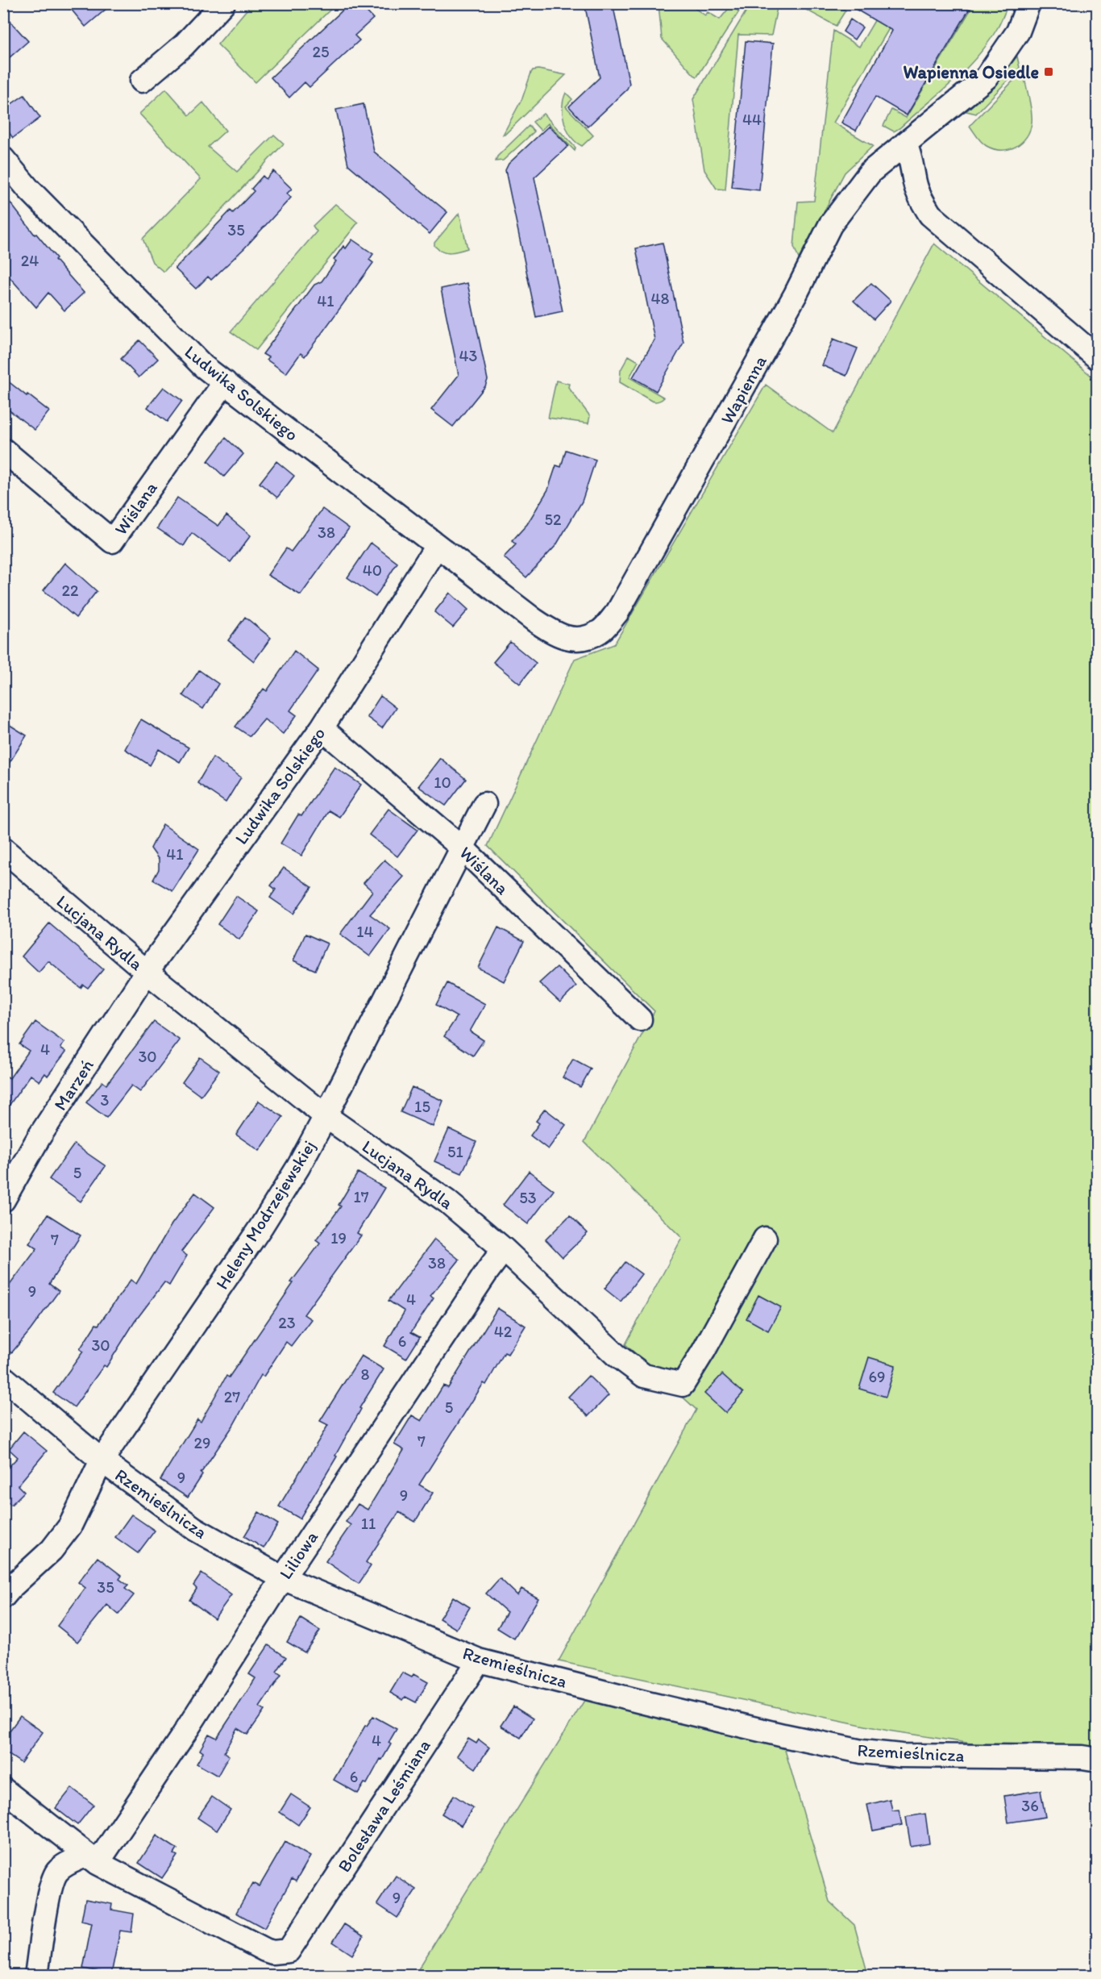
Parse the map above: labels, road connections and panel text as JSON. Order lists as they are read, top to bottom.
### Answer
{
  "streets": {
    "street": [
      "Wapienna",
      "Ludwika Solskiego",
      "Wiślana",
      "Lucjana Rydla",
      "Marzeń",
      "Heleny Modrzejewskiej",
      "Rzemieślnicza",
      "Liliowa",
      "Bolesława Leśmiana"
    ]
  },
  "crossings": [
    ["Wapienna", "Ludwika Solskiego"],
    ["Ludwika Solskiego", "Wiślana"],
    ["Ludwika Solskiego", "Lucjana Rydla"],
    ["Ludwika Solskiego", "Marzeń"],
    ["Wiślana", "Heleny Modrzejewskiej"],
    ["Lucjana Rydla", "Marzeń"],
    ["Lucjana Rydla", "Heleny Modrzejewskiej"],
    ["Lucjana Rydla", "Liliowa"],
    ["Heleny Modrzejewskiej", "Rzemieślnicza"],
    ["Rzemieślnicza", "Liliowa"],
    ["Rzemieślnicza", "Bolesława Leśmiana"],
    ["Liliowa", "Bolesława Leśmiana"]
  ],
  "places": {
    "transit": ["Wapienna Osiedle"]
  },
  "house_numbers": [
    "25",
    "44",
    "35",
    "24",
    "48",
    "41",
    "43",
    "52",
    "38",
    "40",
    "22",
    "10",
    "41",
    "14",
    "4",
    "30",
    "3",
    "15",
    "51",
    "5",
    "17",
    "53",
    "19",
    "7",
    "38",
    "9",
    "4",
    "23",
    "42",
    "6",
    "30",
    "8",
    "69",
    "27",
    "5",
    "7",
    "29",
    "9",
    "9",
    "11",
    "35",
    "4",
    "6",
    "36",
    "9"
  ]
}
